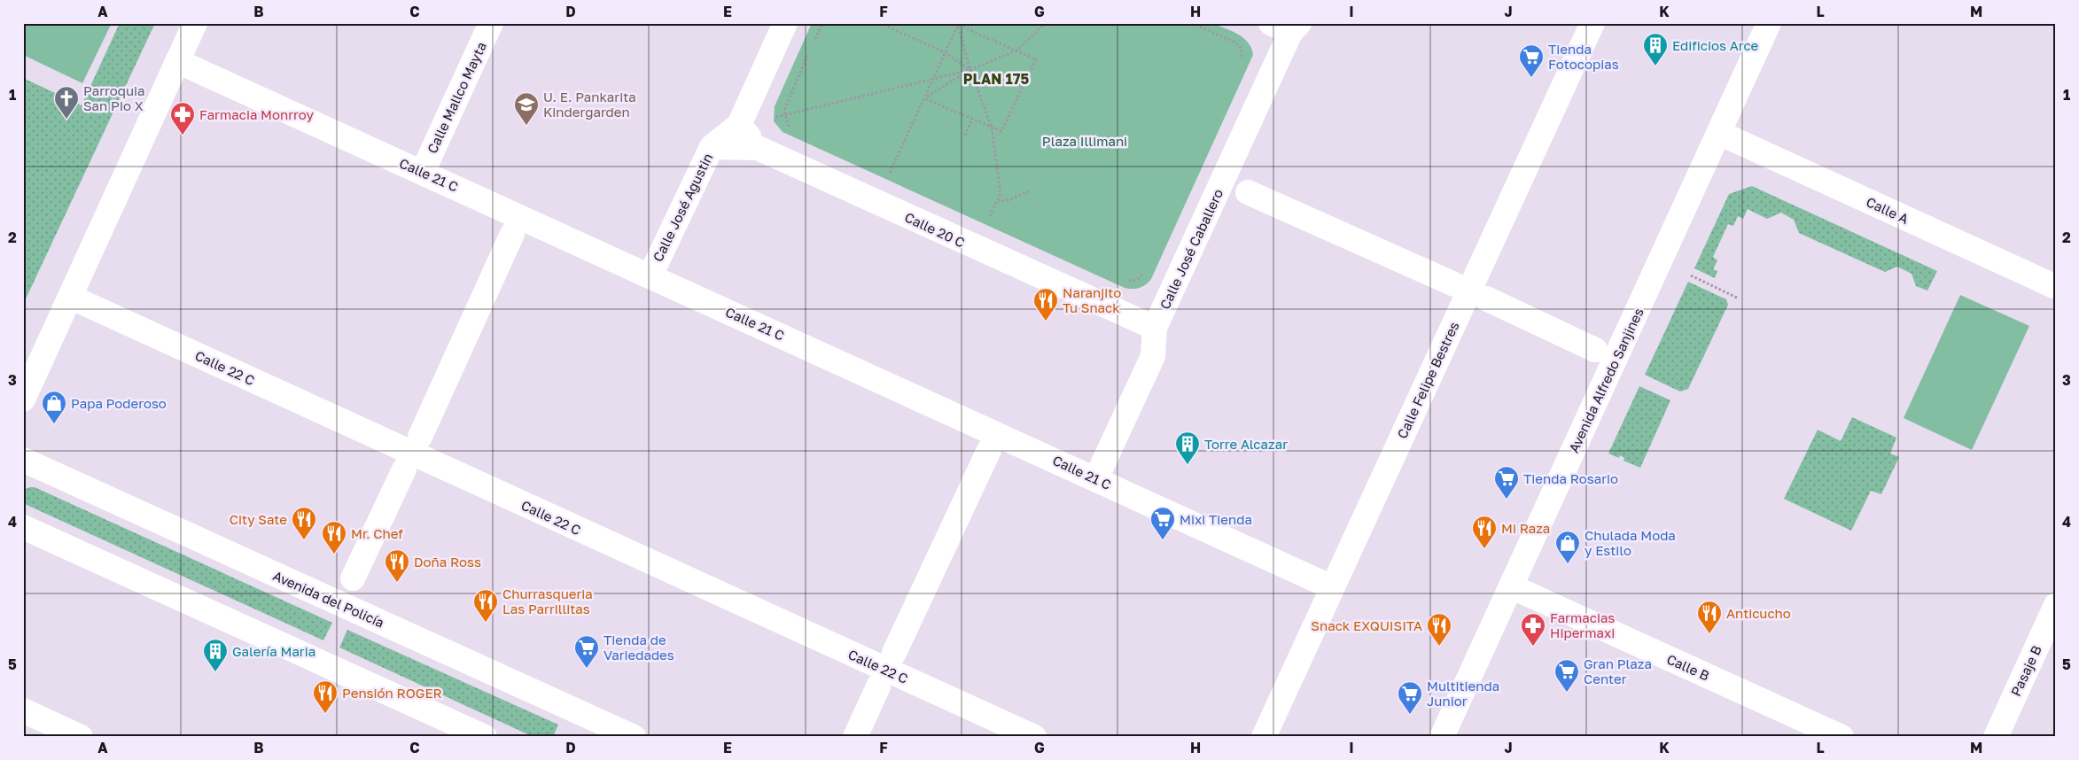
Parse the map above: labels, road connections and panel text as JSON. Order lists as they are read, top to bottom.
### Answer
{
  "streets": {
    "street": [
      "Calle Mallco Mayta",
      "Calle 21 C",
      "Calle José Agustin",
      "Calle A",
      "Calle 20 C",
      "Calle José Caballero",
      "Calle 22 C",
      "Calle Felipe Bestres",
      "Avenida Alfredo Sanjines",
      "Avenida del Policía",
      "Calle B",
      "Pasaje B"
    ]
  },
  "crossings": [
    ["Calle Mallco Mayta", "Calle 21 C"],
    ["Calle 21 C", "Calle José Agustin"],
    ["Calle 21 C", "Calle José Caballero"],
    ["Calle 21 C", "Calle Felipe Bestres"],
    ["Calle José Agustin", "Calle 20 C"],
    ["Calle A", "Avenida Alfredo Sanjines"],
    ["Calle 20 C", "Calle José Caballero"],
    ["Avenida Alfredo Sanjines", "Calle B"]
  ],
  "districts": ["PLAN 175"],
  "parks": ["Plaza Illimani"],
  "places": {
    "building": ["Edificios Arce", "Torre Alcazar", "Galería Maria"],
    "supermarket": [
      "Tienda Fotocopias",
      "Tienda Rosario",
      "Mixi Tienda",
      "Tienda de Variedades",
      "Gran Plaza Center",
      "Multitienda Junior"
    ],
    "church": ["Parroquia San Pio X"],
    "school or university": ["U. E. Pankarita Kindergarden"],
    "pharmacy": ["Farmacia Monrroy", "Farmacias Hipermaxi"],
    "restaurant": [
      "Naranjito Tu Snack",
      "City Sate",
      "Mi Raza",
      "Mr. Chef",
      "Doña Ross",
      "Churrasqueria Las Parrillitas",
      "Anticucho",
      "Snack EXQUISITA",
      "Pensión ROGER"
    ],
    "shop": ["Papa Poderoso", "Chulada Moda y Estilo"]
  },
  "grid": {
    "columns": [
      "A",
      "B",
      "C",
      "D",
      "E",
      "F",
      "G",
      "H",
      "I",
      "J",
      "K",
      "L",
      "M"
    ],
    "rows": [
      "1",
      "2",
      "3",
      "4",
      "5"
    ]
  }
}
